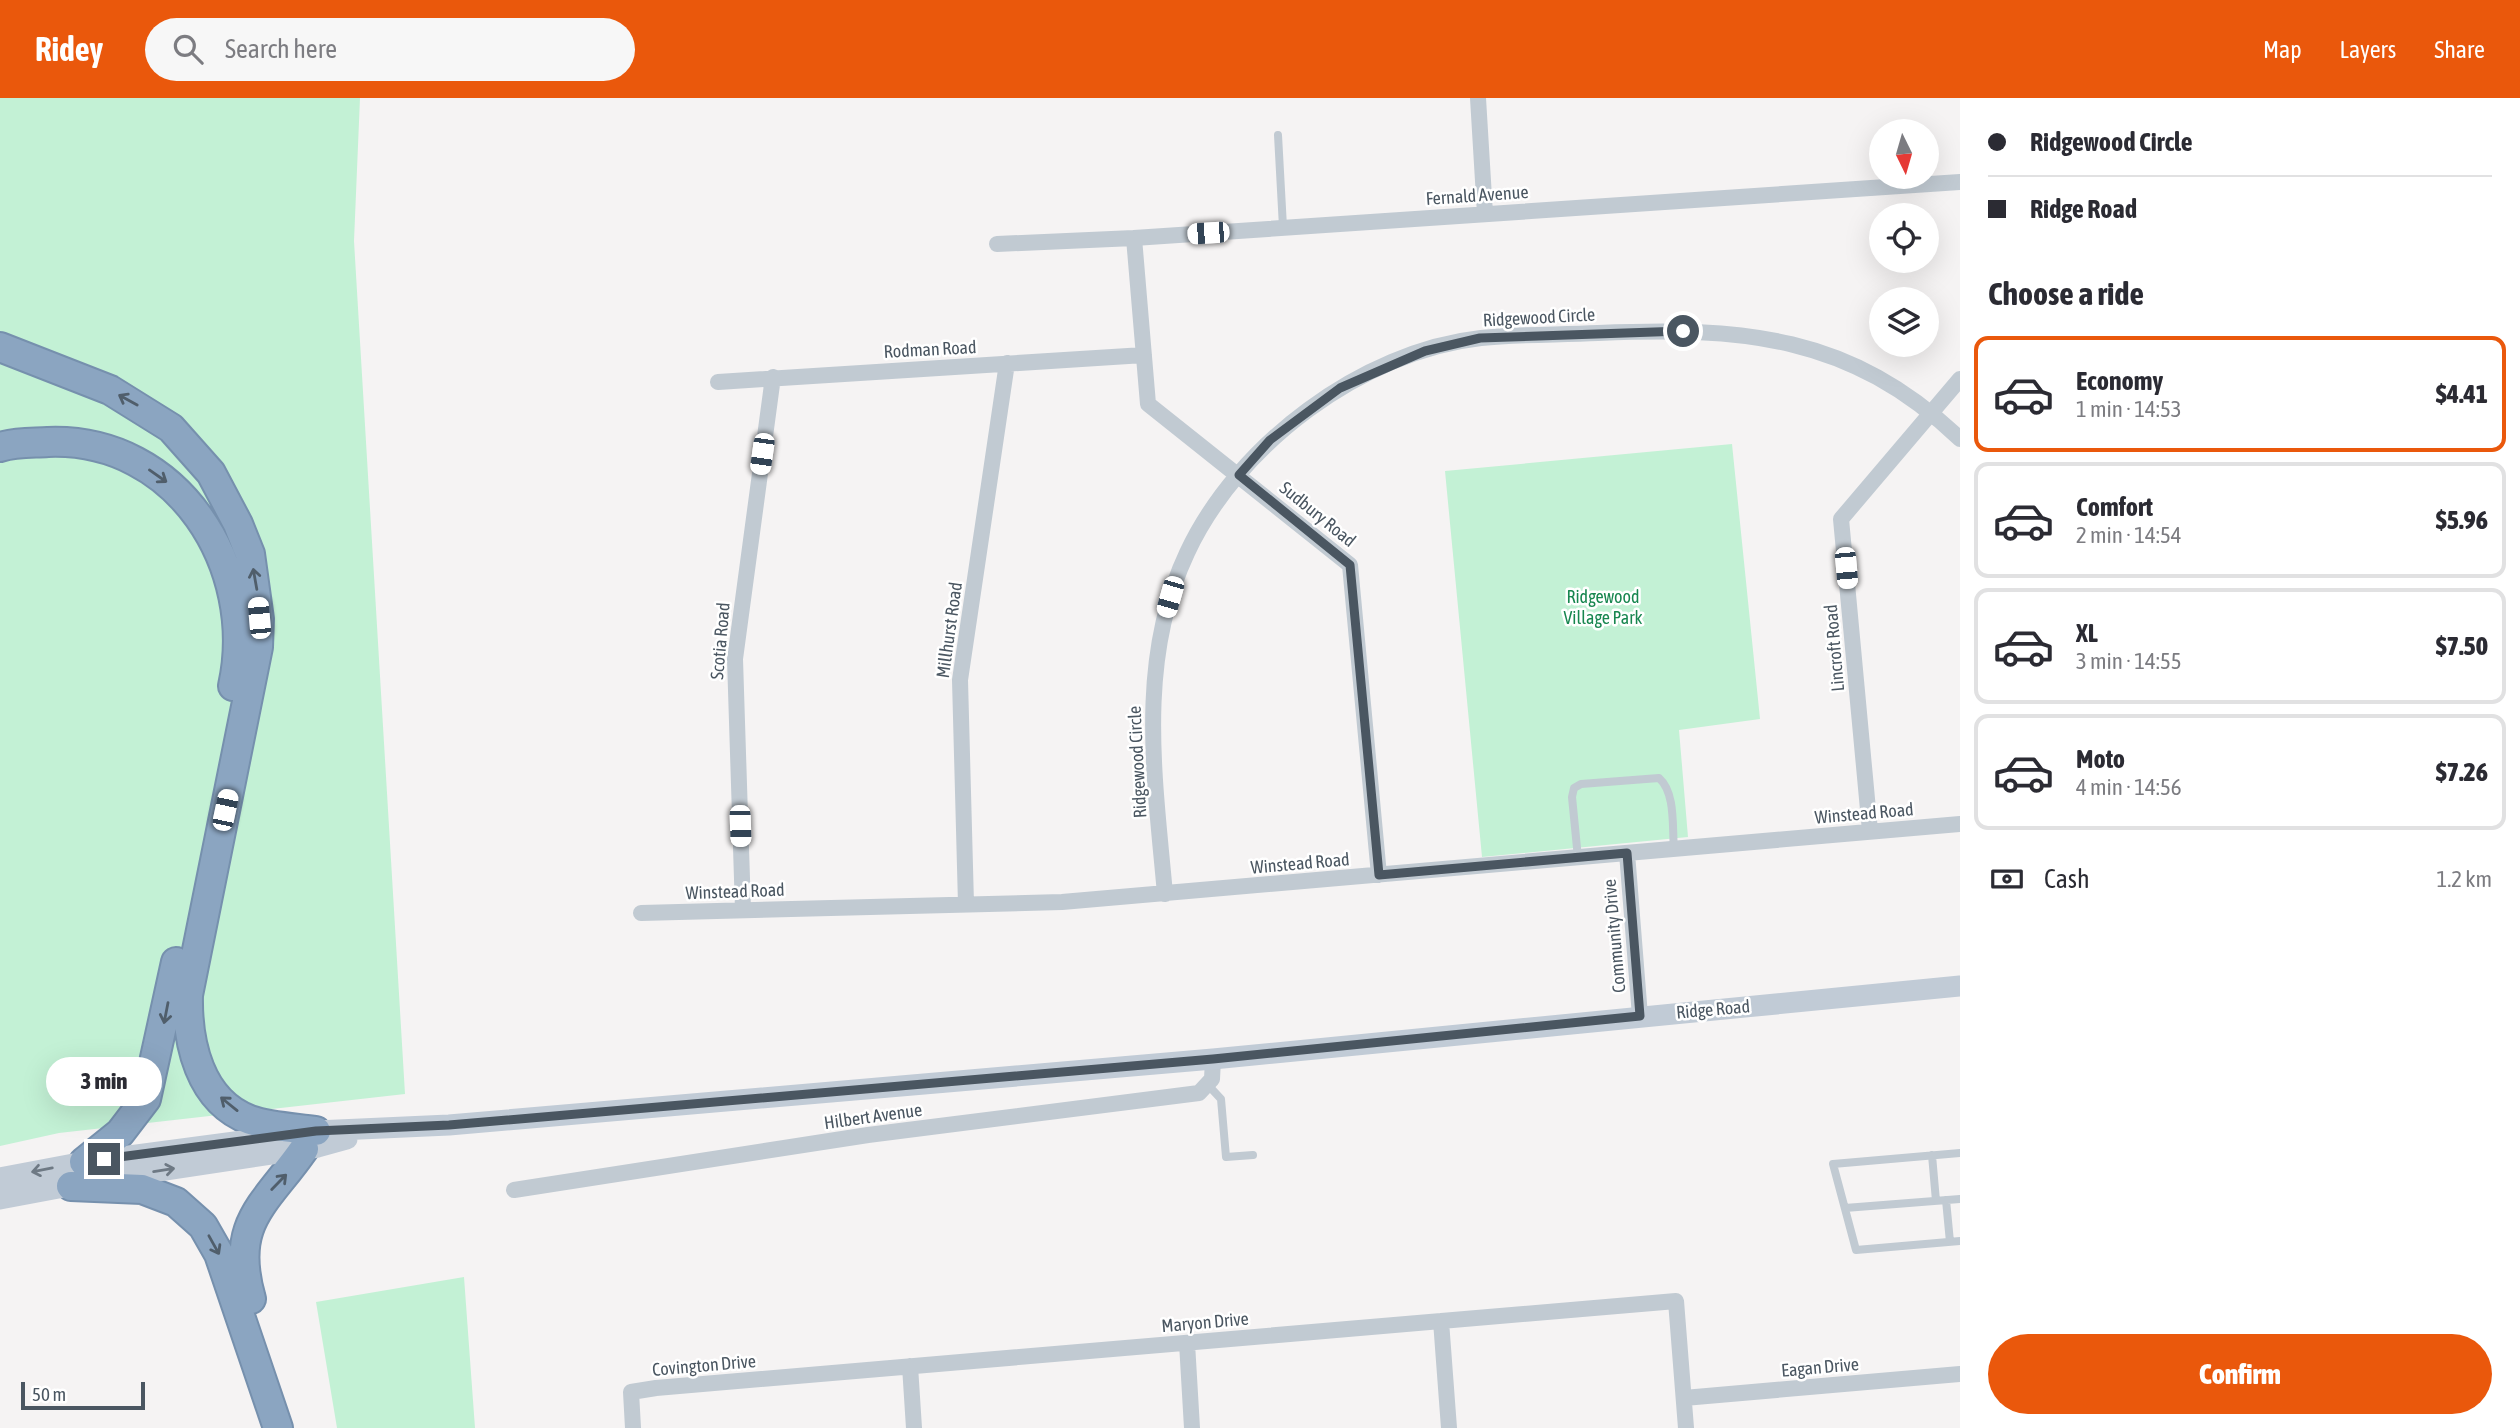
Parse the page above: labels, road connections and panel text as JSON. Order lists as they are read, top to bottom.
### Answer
{
  "streets": {
    "street": [
      "Fernald Avenue",
      "Ridgewood Circle",
      "Rodman Road",
      "Sudbury Road",
      "Millhurst Road",
      "Scotia Road",
      "Lincroft Road",
      "Winstead Road",
      "Community Drive",
      "Ridge Road",
      "Hilbert Avenue",
      "Maryon Drive",
      "Covington Drive",
      "Eagan Drive"
    ]
  },
  "crossings": [
    ["Fernald Avenue", "Sudbury Road"],
    ["Ridgewood Circle", "Sudbury Road"],
    ["Ridgewood Circle", "Lincroft Road"],
    ["Ridgewood Circle", "Winstead Road"],
    ["Rodman Road", "Sudbury Road"],
    ["Rodman Road", "Millhurst Road"],
    ["Rodman Road", "Scotia Road"],
    ["Sudbury Road", "Winstead Road"],
    ["Millhurst Road", "Winstead Road"],
    ["Scotia Road", "Winstead Road"],
    ["Lincroft Road", "Winstead Road"],
    ["Winstead Road", "Community Drive"],
    ["Community Drive", "Ridge Road"],
    ["Maryon Drive", "Covington Drive"],
    ["Maryon Drive", "Eagan Drive"]
  ],
  "parks": ["Ridgewood Village Park"],
  "scale_bar": "50 m",
  "north": "bottom",
  "page": {
    "header": "Ridey",
    "search": "Search here",
    "nav": ["Map", "Layers", "Share"],
    "banner": ["Ridgewood Circle", "Ridge Road"],
    "heading": "Choose a ride",
    "list": [
      {
        "name": "Economy",
        "note": "1 min · 14:53",
        "value": "$4.41"
      },
      {
        "name": "Comfort",
        "note": "2 min · 14:54",
        "value": "$5.96"
      },
      {
        "name": "XL",
        "note": "3 min · 14:55",
        "value": "$7.50"
      },
      {
        "name": "Moto",
        "note": "4 min · 14:56",
        "value": "$7.26"
      }
    ],
    "pay": ["Cash", "1.2 km"],
    "bubble": "3 min",
    "buttons": "Confirm",
    "scale": "50 m"
  }
}
